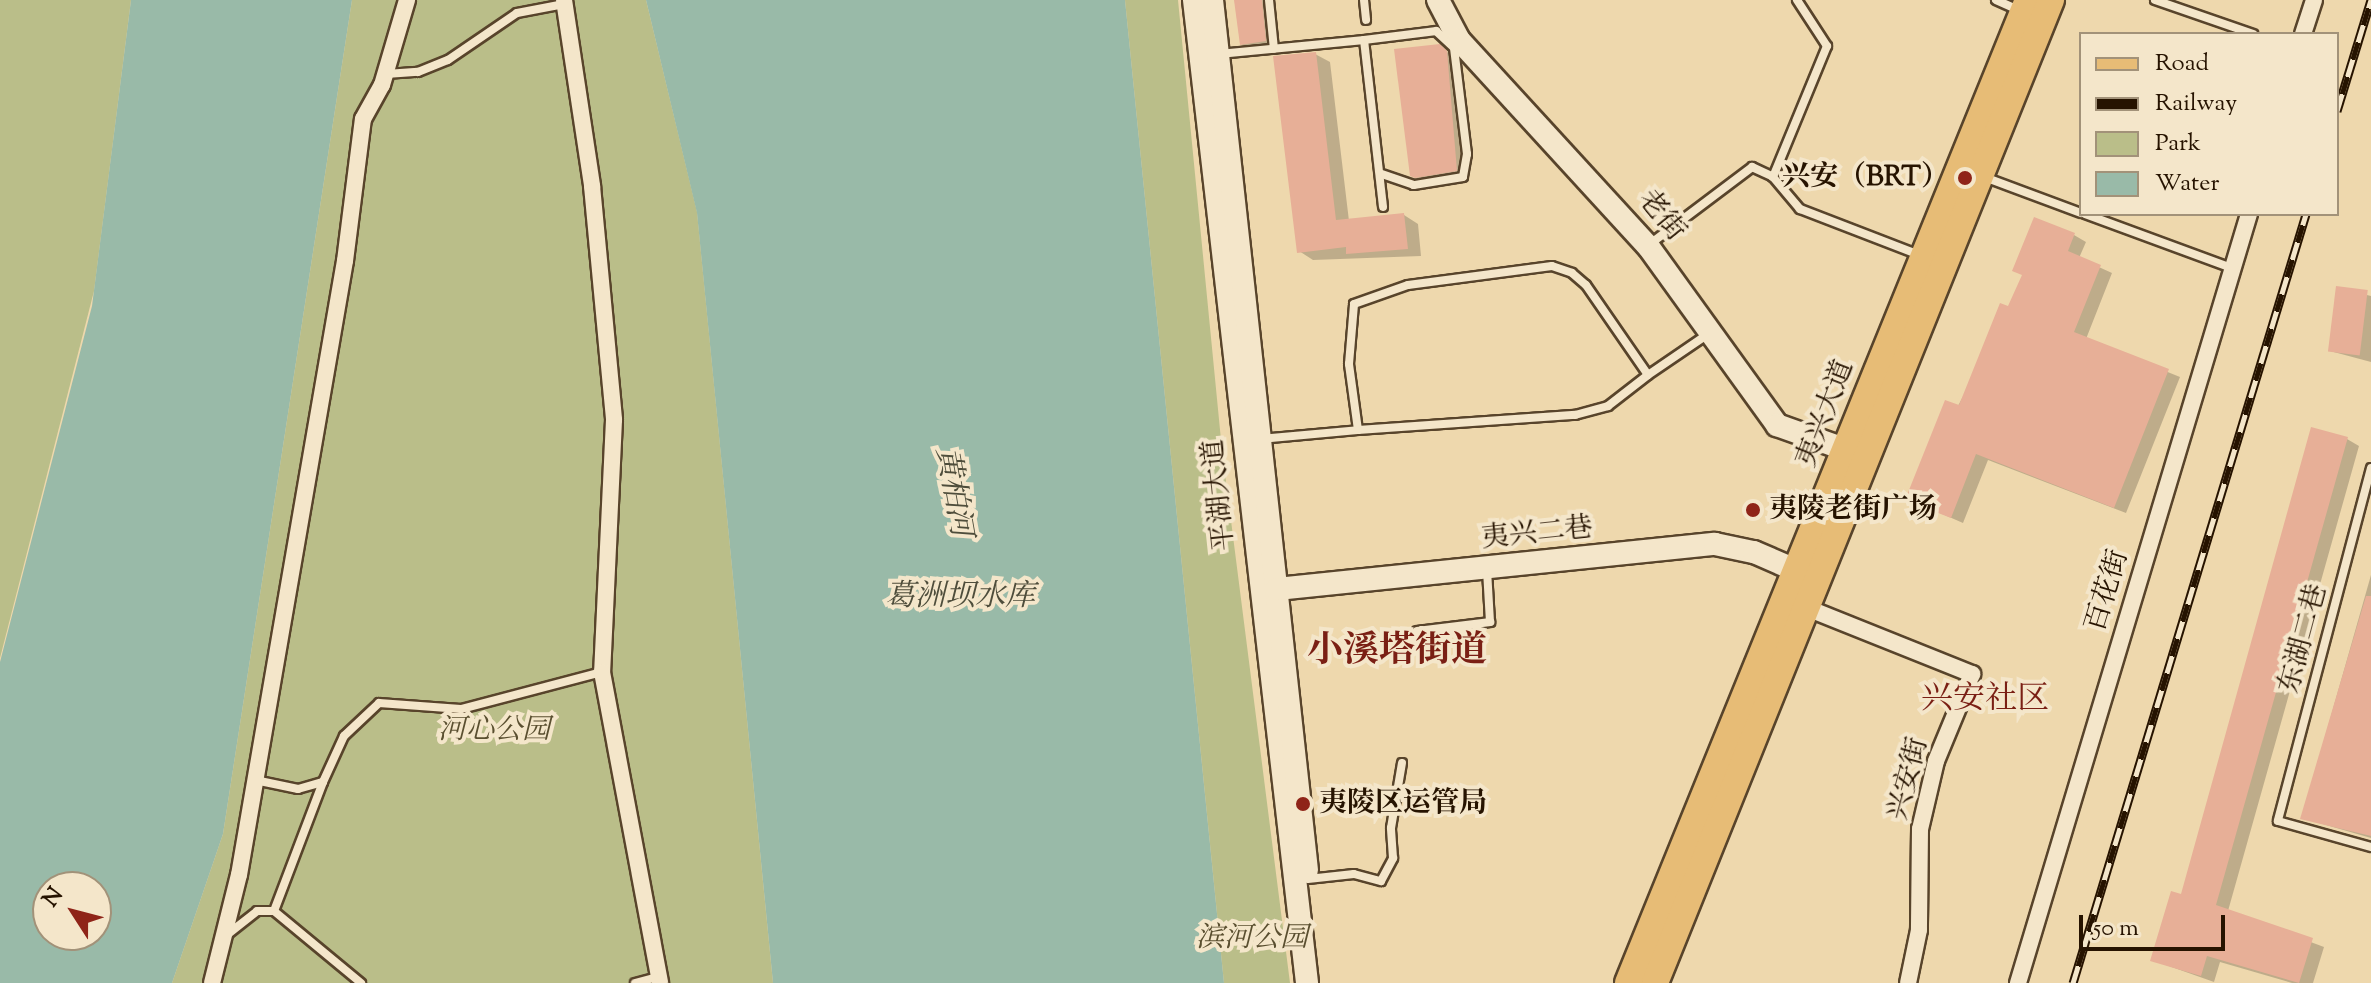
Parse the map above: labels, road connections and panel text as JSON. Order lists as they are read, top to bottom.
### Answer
{
  "streets": {
    "main road": [
      "老街",
      "夷兴大道",
      "平湖大道",
      "夷兴二巷"
    ],
    "street": ["百花街", "兴安街"],
    "lane": ["东湖二巷"]
  },
  "crossings": [
    ["老街", "夷兴大道"],
    ["夷兴大道", "夷兴二巷"],
    ["夷兴大道", "兴安街"],
    ["平湖大道", "夷兴二巷"]
  ],
  "districts": ["小溪塔街道", "兴安社区"],
  "water": ["黄柏河", "葛洲坝水库"],
  "parks": ["河心公园", "滨河公园"],
  "places": ["兴安（BRT）", "夷陵老街广场", "夷陵区运管局"],
  "legend": [
    "Road",
    "Railway",
    "Park",
    "Water"
  ],
  "scale_bar": "50 m",
  "north": "top left"
}
